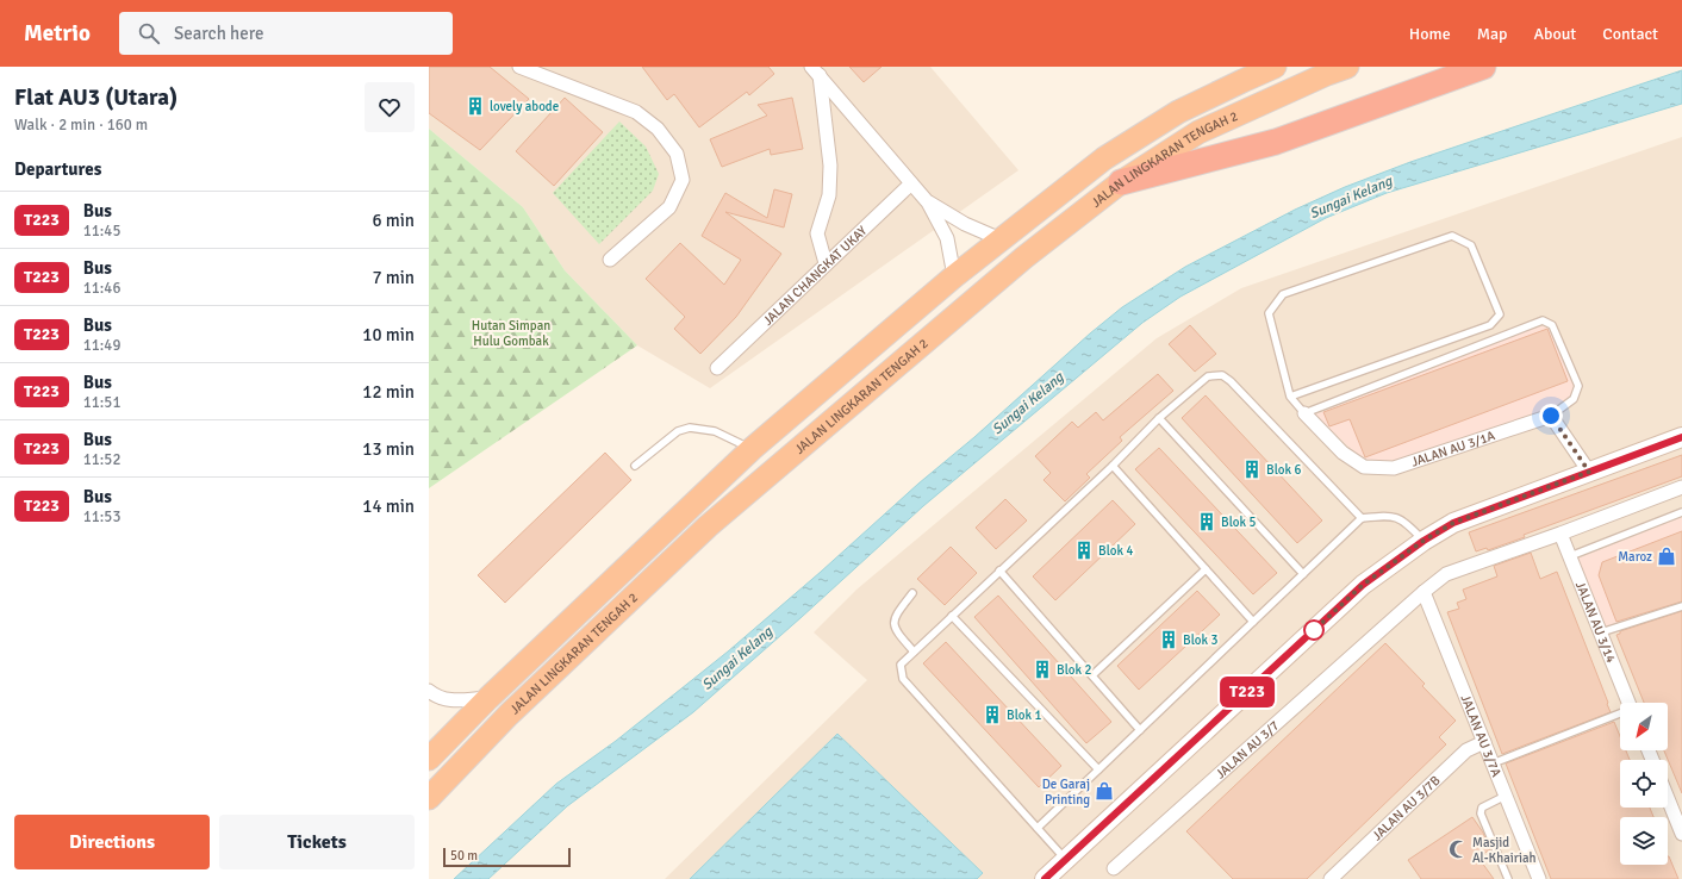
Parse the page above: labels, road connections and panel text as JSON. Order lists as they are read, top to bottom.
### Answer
{
  "streets": {
    "highway": ["JALAN LINGKARAN TENGAH 2"],
    "street": [
      "JALAN CHANGKAT UKAY",
      "JALAN AU 3/1A",
      "JALAN AU 3/14",
      "JALAN AU 3/7A",
      "JALAN AU 3/7",
      "JALAN AU 3/7B"
    ]
  },
  "crossings": [
    ["JALAN AU 3/14", "JALAN AU 3/7"],
    ["JALAN AU 3/7A", "JALAN AU 3/7"],
    ["JALAN AU 3/7A", "JALAN AU 3/7B"]
  ],
  "water": ["Sungai Kelang"],
  "parks": ["Hutan Simpan Hulu Gombak"],
  "places": {
    "building": [
      "lovely abode",
      "Blok 6",
      "Blok 5",
      "Blok 4",
      "Blok 3",
      "Blok 2",
      "Blok 1"
    ],
    "shop": ["Maroz", "De Garaj Printing"],
    "mosque": ["Masjid Al-Khairiah"]
  },
  "lines": ["bus line T223"],
  "scale_bar": "50 m",
  "north": "bottom left",
  "page": {
    "header": "Metrio",
    "search": "Search here",
    "nav": [
      "Home",
      "Map",
      "About",
      "Contact"
    ],
    "heading": [
      ["Flat AU3 (Utara)", "Walk · 2 min · 160 m"],
      "Departures"
    ],
    "on_map": "T223",
    "list": [
      {
        "mark": "T223",
        "name": "Bus",
        "note": "11:45",
        "value": "6 min"
      },
      {
        "mark": "T223",
        "name": "Bus",
        "note": "11:46",
        "value": "7 min"
      },
      {
        "mark": "T223",
        "name": "Bus",
        "note": "11:49",
        "value": "10 min"
      },
      {
        "mark": "T223",
        "name": "Bus",
        "note": "11:51",
        "value": "12 min"
      },
      {
        "mark": "T223",
        "name": "Bus",
        "note": "11:52",
        "value": "13 min"
      },
      {
        "mark": "T223",
        "name": "Bus",
        "note": "11:53",
        "value": "14 min"
      }
    ],
    "buttons": ["Directions", "Tickets"],
    "scale": "50 m"
  }
}
